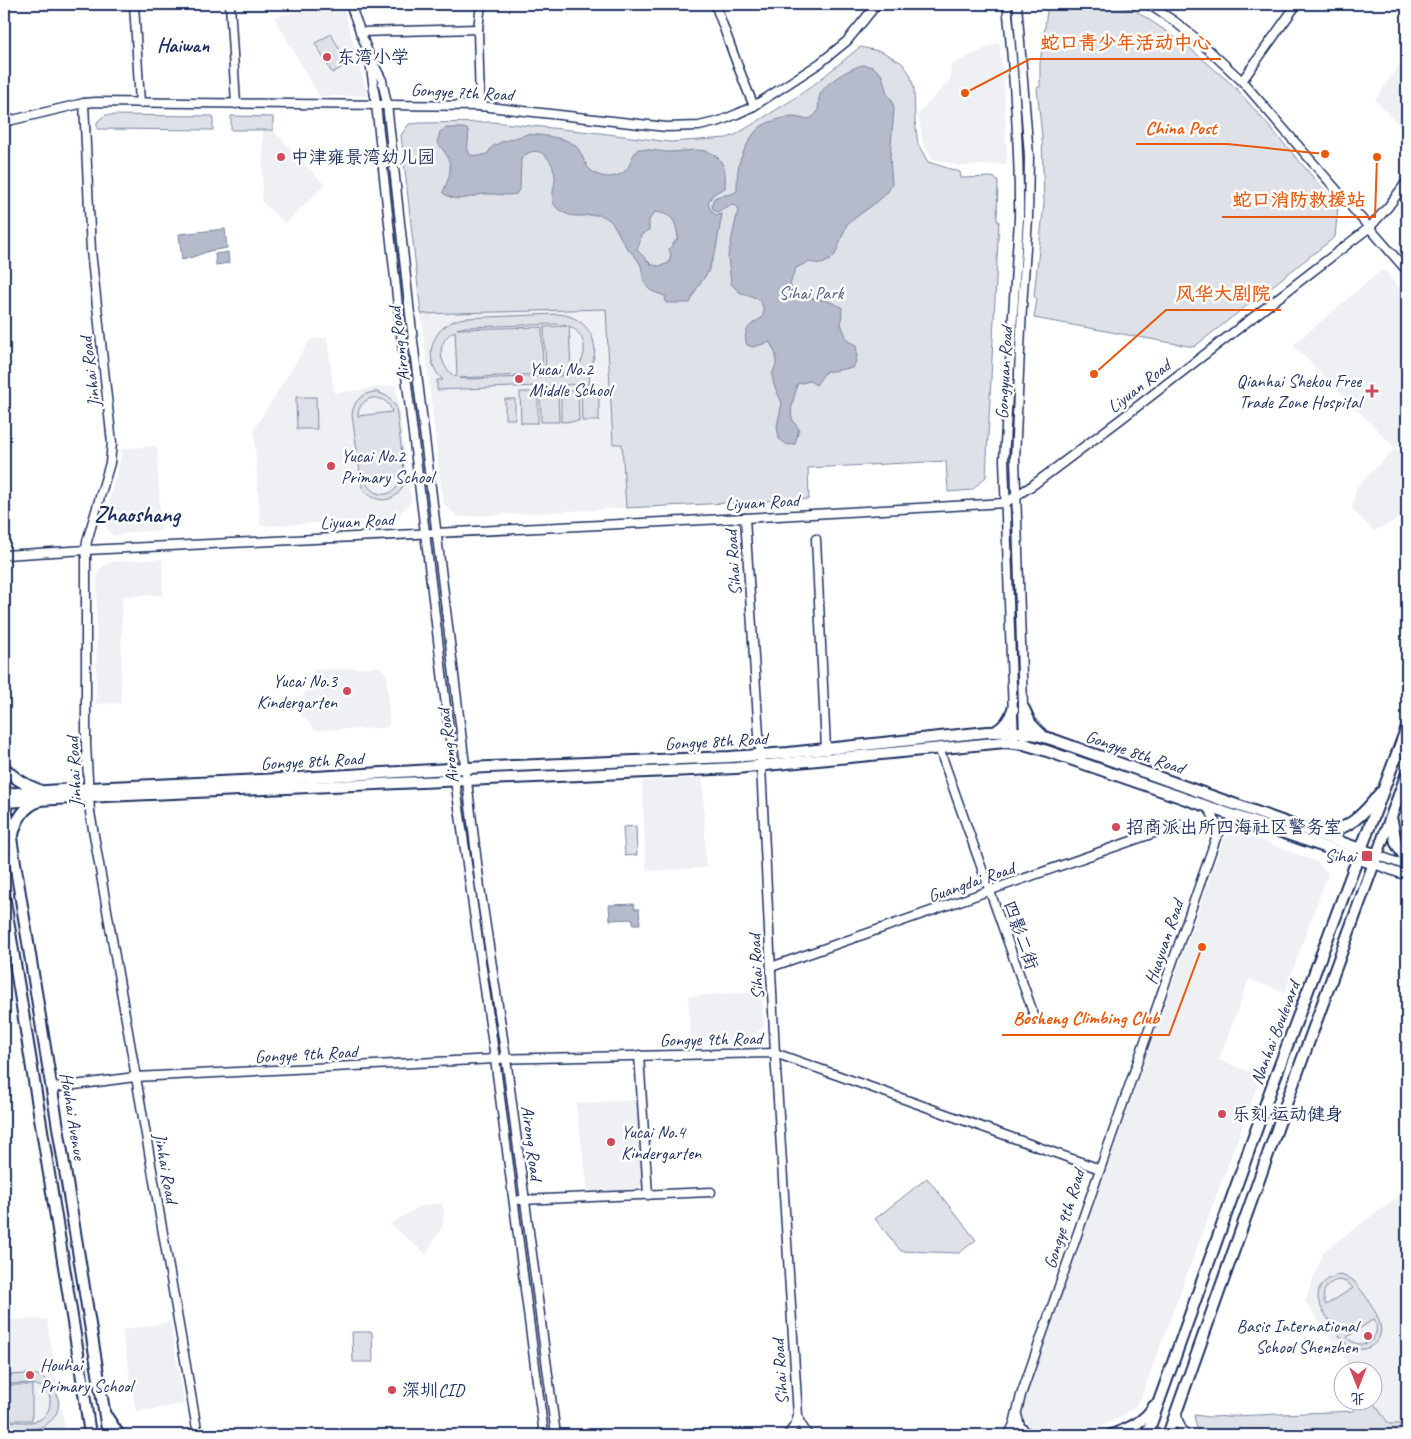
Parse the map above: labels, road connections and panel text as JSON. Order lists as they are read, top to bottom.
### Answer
{
  "streets": {
    "main road": ["Gongye 8th Road", "Nanhai Boulevard", "Houhai Avenue"],
    "street": [
      "Gongye 7th Road",
      "Airong Road",
      "Jinhai Road",
      "Gongyuan Road",
      "Liyuan Road",
      "Sihai Road",
      "Guangdai Road",
      "四影二街",
      "Huayuan Road",
      "Gongye 9th Road"
    ]
  },
  "crossings": [
    ["Gongye 7th Road", "Airong Road"],
    ["Gongye 7th Road", "Jinhai Road"],
    ["Airong Road", "Liyuan Road"],
    ["Airong Road", "Gongye 8th Road"],
    ["Airong Road", "Gongye 9th Road"],
    ["Jinhai Road", "Liyuan Road"],
    ["Jinhai Road", "Gongye 8th Road"],
    ["Jinhai Road", "Gongye 9th Road"],
    ["Gongyuan Road", "Liyuan Road"],
    ["Gongyuan Road", "Gongye 8th Road"],
    ["Liyuan Road", "Sihai Road"],
    ["Sihai Road", "Gongye 8th Road"],
    ["Sihai Road", "Guangdai Road"],
    ["Sihai Road", "Gongye 9th Road"],
    ["Gongye 8th Road", "四影二街"],
    ["Gongye 8th Road", "Huayuan Road"],
    ["Gongye 8th Road", "Nanhai Boulevard"],
    ["Gongye 8th Road", "Houhai Avenue"],
    ["Guangdai Road", "四影二街"],
    ["Huayuan Road", "Gongye 9th Road"],
    ["Gongye 9th Road", "Houhai Avenue"]
  ],
  "districts": ["Haiwan", "Zhaoshang"],
  "parks": ["Sihai Park"],
  "places": {
    "other": [
      "东湾小学",
      "蛇口青少年活动中心",
      "China Post",
      "中津雍景湾幼儿园",
      "蛇口消防救援站",
      "风华大剧院",
      "Yucai No.2 Middle School",
      "Yucai No.2 Primary School",
      "Yucai No.3 Kindergarten",
      "招商派出所四海社区警务室",
      "Bosheng Climbing Club",
      "乐刻·运动健身",
      "Yucai No.4 Kindergarten",
      "Basis International School Shenzhen",
      "Houhai Primary School",
      "深圳CID"
    ],
    "health": ["Qianhai Shekou Free Trade Zone Hospital"],
    "transit": ["Sihai"]
  },
  "north": "bottom"
}
